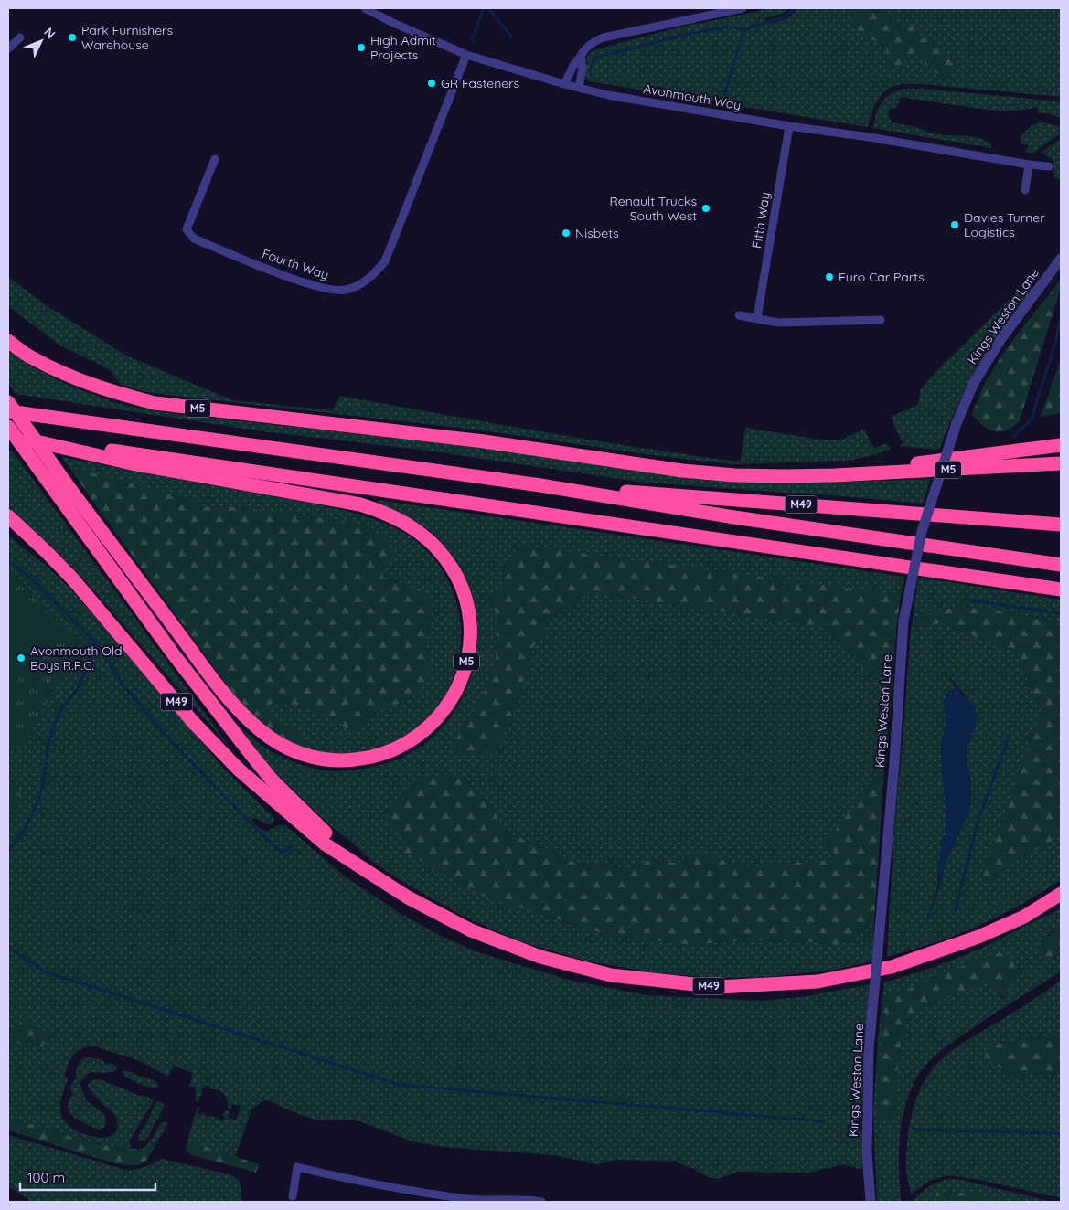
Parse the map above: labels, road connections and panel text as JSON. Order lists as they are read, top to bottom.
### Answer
{
  "streets": {
    "highway": ["M5", "M49"],
    "street": [
      "Avonmouth Way",
      "Fifth Way",
      "Fourth Way",
      "Kings Weston Lane"
    ]
  },
  "crossings": [
    ["Avonmouth Way", "Fifth Way"],
    ["Avonmouth Way", "Fourth Way"],
    ["M5", "M49"]
  ],
  "places": [
    "Park Furnishers Warehouse",
    "High Admit Projects",
    "GR Fasteners",
    "Renault Trucks South West",
    "Davies Turner Logistics",
    "Nisbets",
    "Euro Car Parts",
    "Avonmouth Old Boys R.F.C."
  ],
  "scale_bar": "100 m",
  "north": "top right"
}
